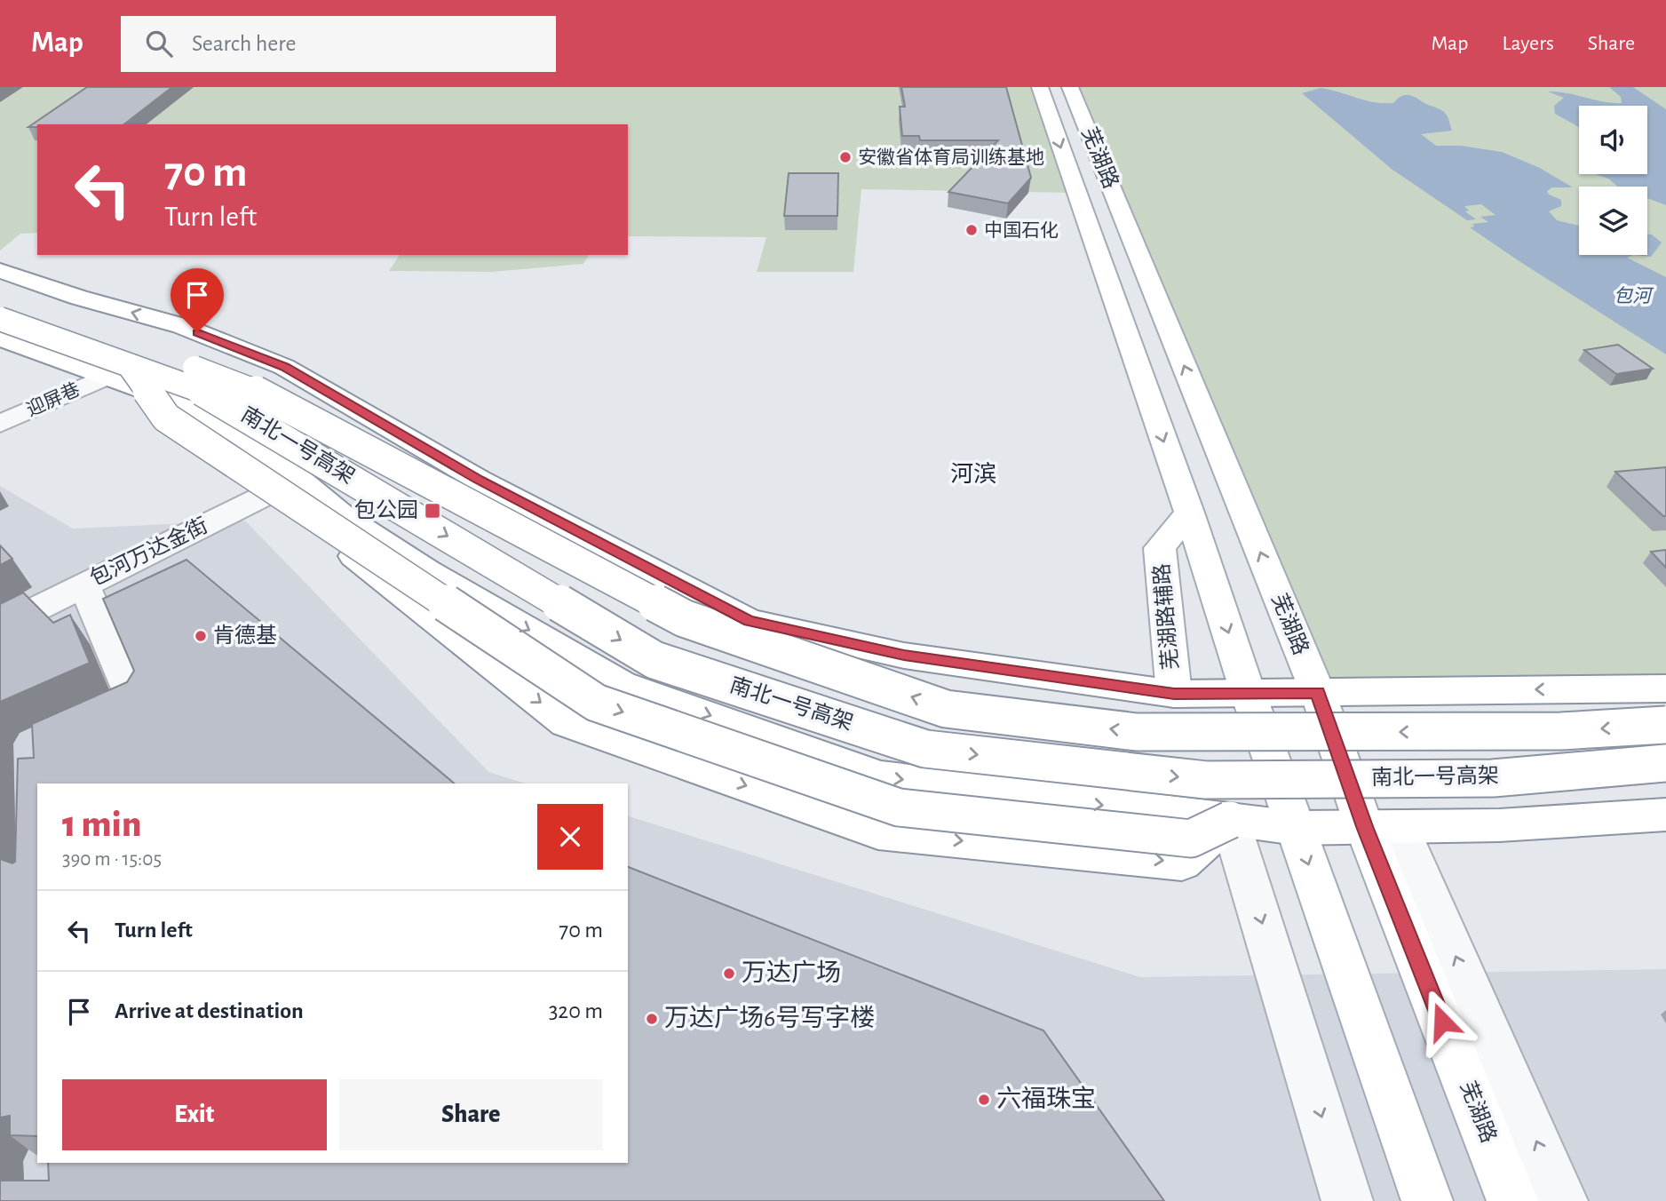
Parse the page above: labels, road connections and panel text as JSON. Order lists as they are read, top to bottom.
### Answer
{
  "streets": {
    "main road": ["芜湖路", "南北一号高架", "芜湖路辅路"],
    "street": ["迎屏巷", "包河万达金街"]
  },
  "crossings": [
    ["芜湖路", "芜湖路辅路"],
    ["迎屏巷", "南北一号高架"]
  ],
  "districts": ["河滨"],
  "water": ["包河"],
  "places": {
    "other": [
      "安徽省体育局训练基地",
      "中国石化",
      "肯德基",
      "万达广场",
      "万达广场6号写字楼",
      "六福珠宝"
    ],
    "transit": ["包公园"]
  },
  "page": {
    "header": "Map",
    "search": "Search here",
    "nav": ["Map", "Layers", "Share"],
    "turn": ["70 m", "Turn left"],
    "heading": ["1 min", "390 m · 15:05"],
    "list": [
      {
        "name": "Turn left",
        "value": "70 m"
      },
      {
        "name": "Arrive at destination",
        "value": "320 m"
      }
    ],
    "buttons": ["Exit", "Share"]
  }
}
